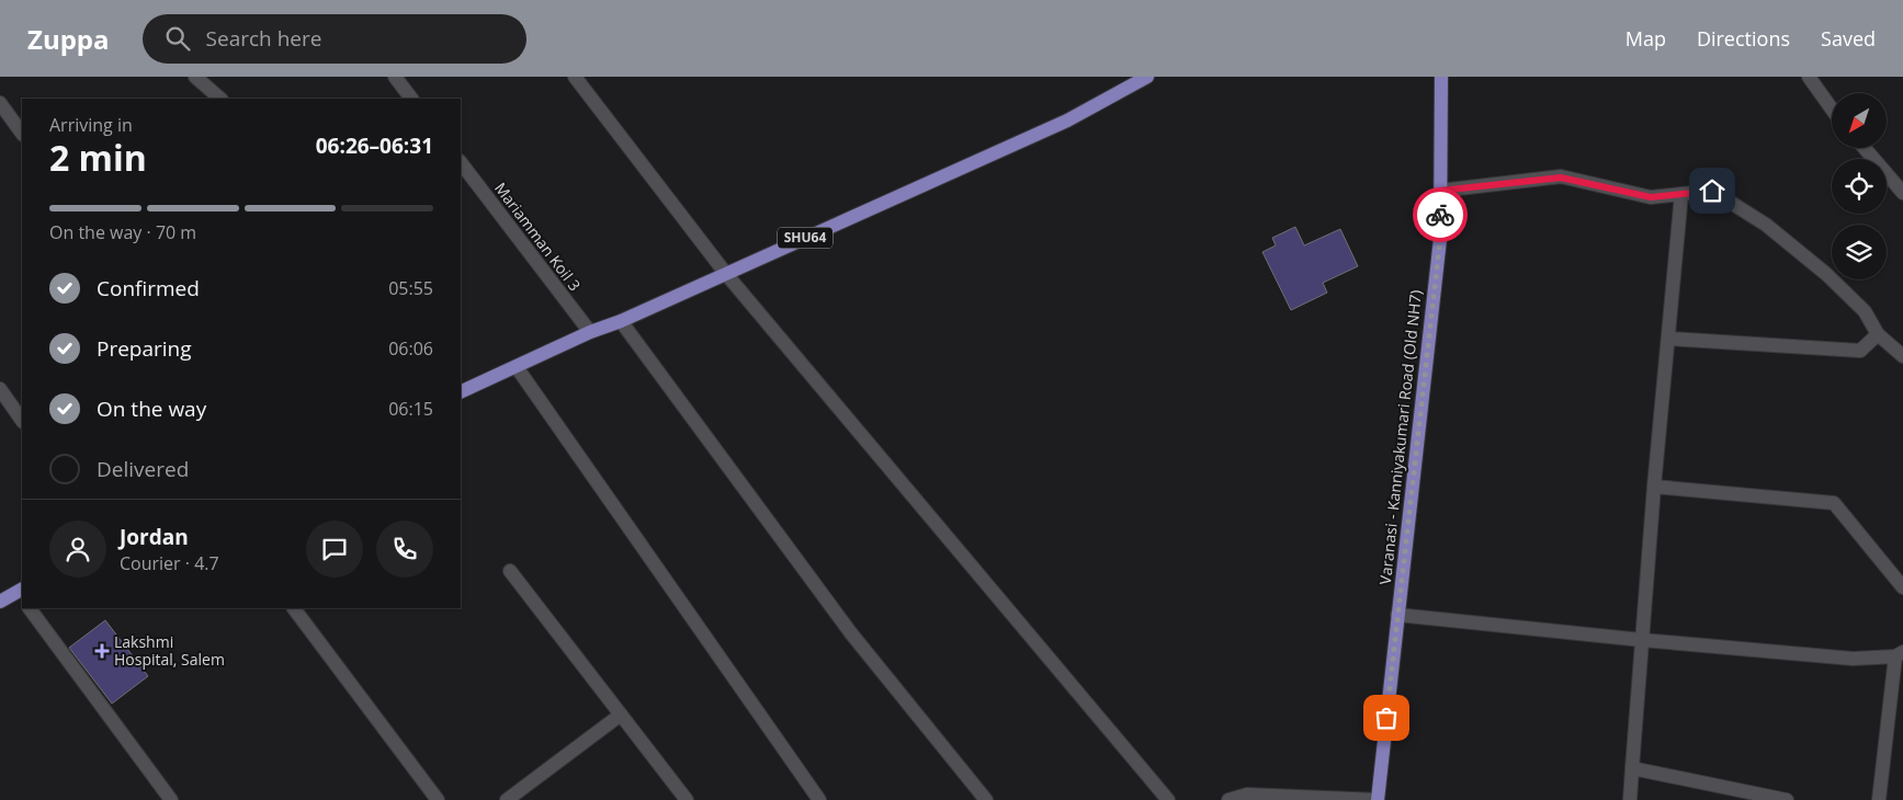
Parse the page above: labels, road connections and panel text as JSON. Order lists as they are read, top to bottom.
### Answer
{
  "streets": {
    "main road": ["SHU64", "Varanasi - Kanniyakumari Road (Old NH7)"],
    "street": ["Mariamman Koil 3"]
  },
  "crossings": [
    ["Mariamman Koil 3", "SHU64"]
  ],
  "places": {
    "health": ["Lakshmi Hospital, Salem"]
  },
  "north": "bottom left",
  "page": {
    "header": "Zuppa",
    "search": "Search here",
    "nav": ["Map", "Directions", "Saved"],
    "heading": ["2 min", "Arriving in", "06:26–06:31"],
    "panel": ["Jordan", "Courier · 4.7"],
    "bar": "On the way · 70 m",
    "list": [
      ["Confirmed", "05:55"],
      ["Preparing", "06:06"],
      ["On the way", "06:15"],
      "Delivered"
    ]
  }
}
